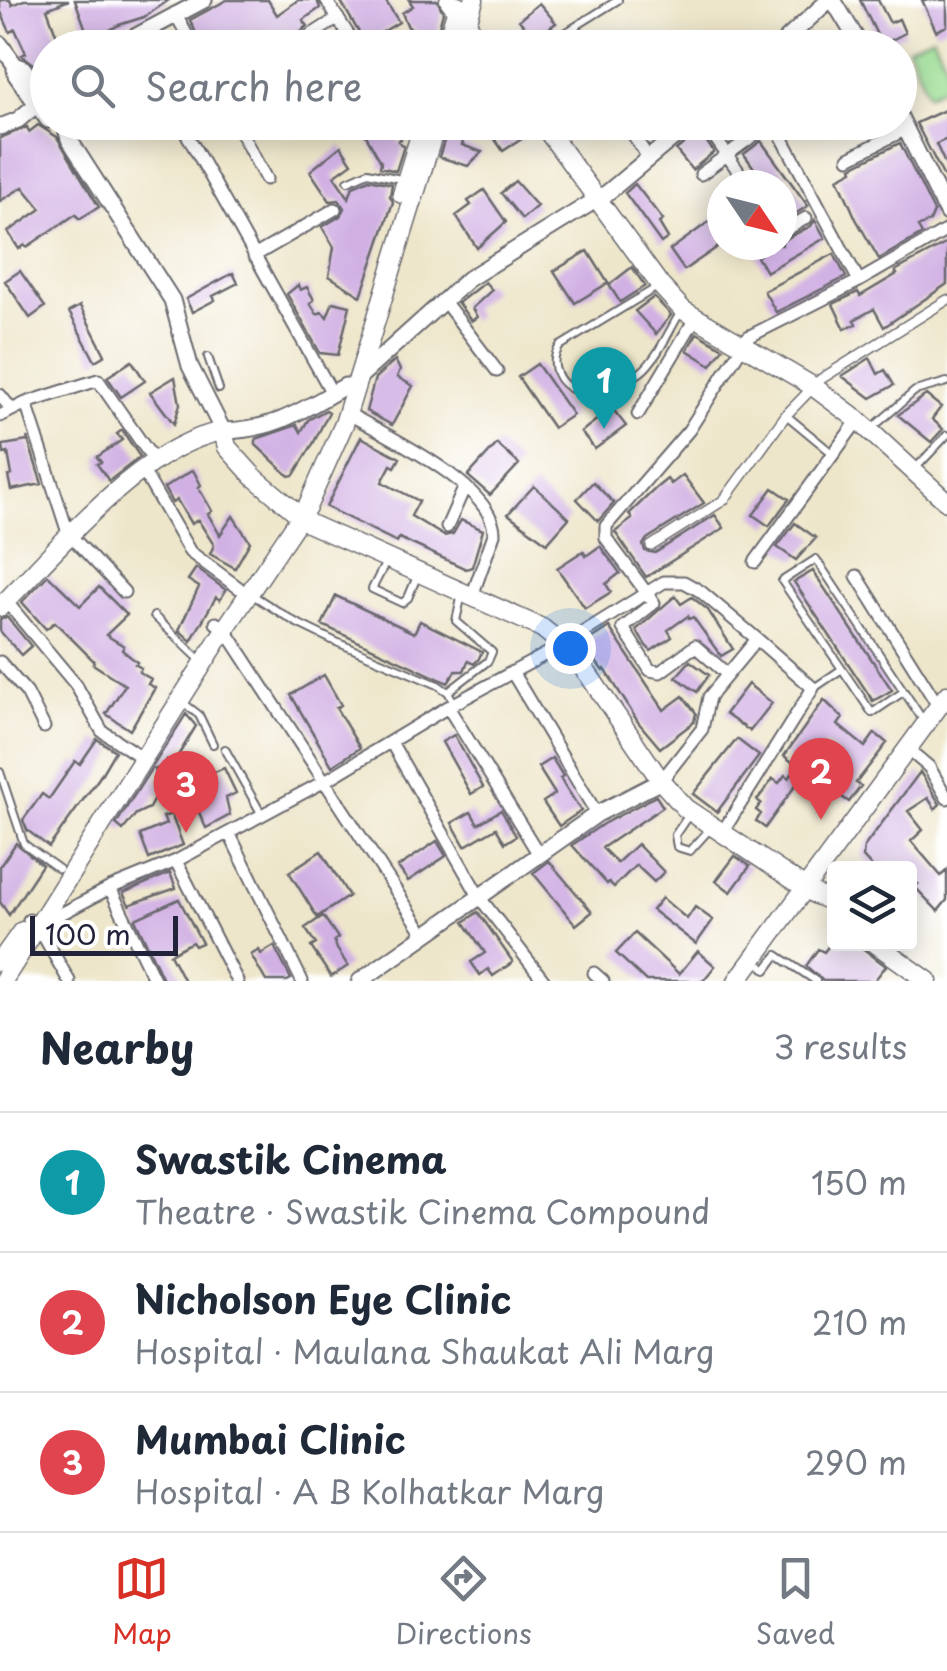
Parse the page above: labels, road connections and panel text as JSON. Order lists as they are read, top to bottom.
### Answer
{
  "scale_bar": "100 m",
  "north": "bottom right",
  "page": {
    "search": "Search here",
    "pins": ["1", "2", "3"],
    "scale": "100 m",
    "heading": ["Nearby", "3 results"],
    "list": [
      {
        "mark": "1",
        "name": "Swastik Cinema",
        "note": "Theatre · Swastik Cinema Compound",
        "value": "150 m"
      },
      {
        "mark": "2",
        "name": "Nicholson Eye Clinic",
        "note": "Hospital · Maulana Shaukat Ali Marg",
        "value": "210 m"
      },
      {
        "mark": "3",
        "name": "Mumbai Clinic",
        "note": "Hospital · A B Kolhatkar Marg",
        "value": "290 m"
      }
    ],
    "nav": ["Map", "Directions", "Saved"]
  }
}
